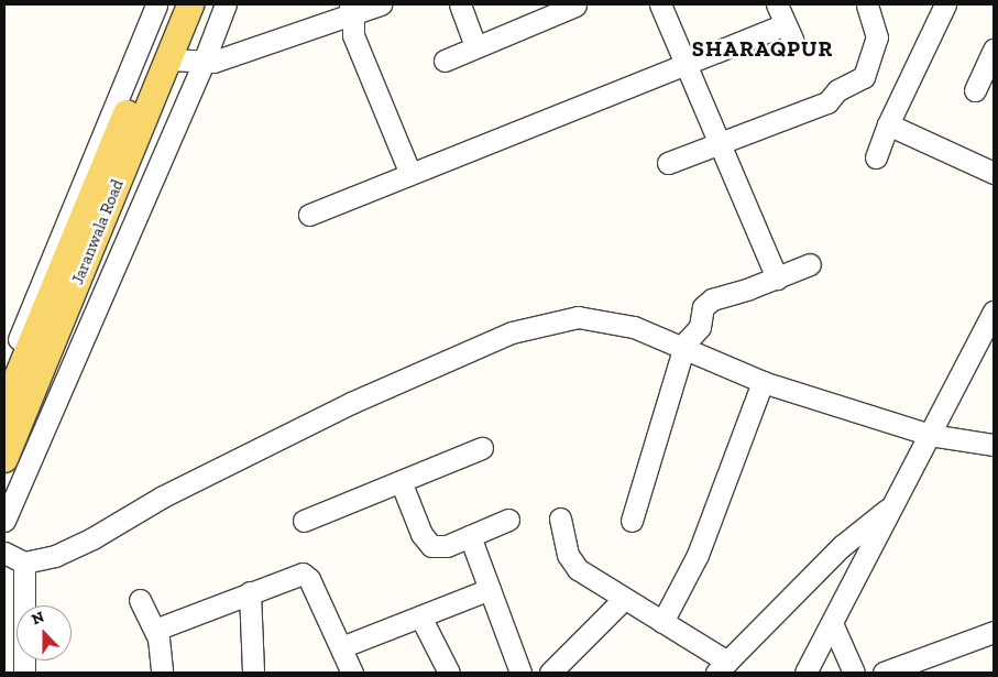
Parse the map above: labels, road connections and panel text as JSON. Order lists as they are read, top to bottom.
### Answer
{
  "streets": {
    "main road": ["Jaranwala Road"]
  },
  "districts": ["SHARAQPUR"],
  "north": "top"
}
